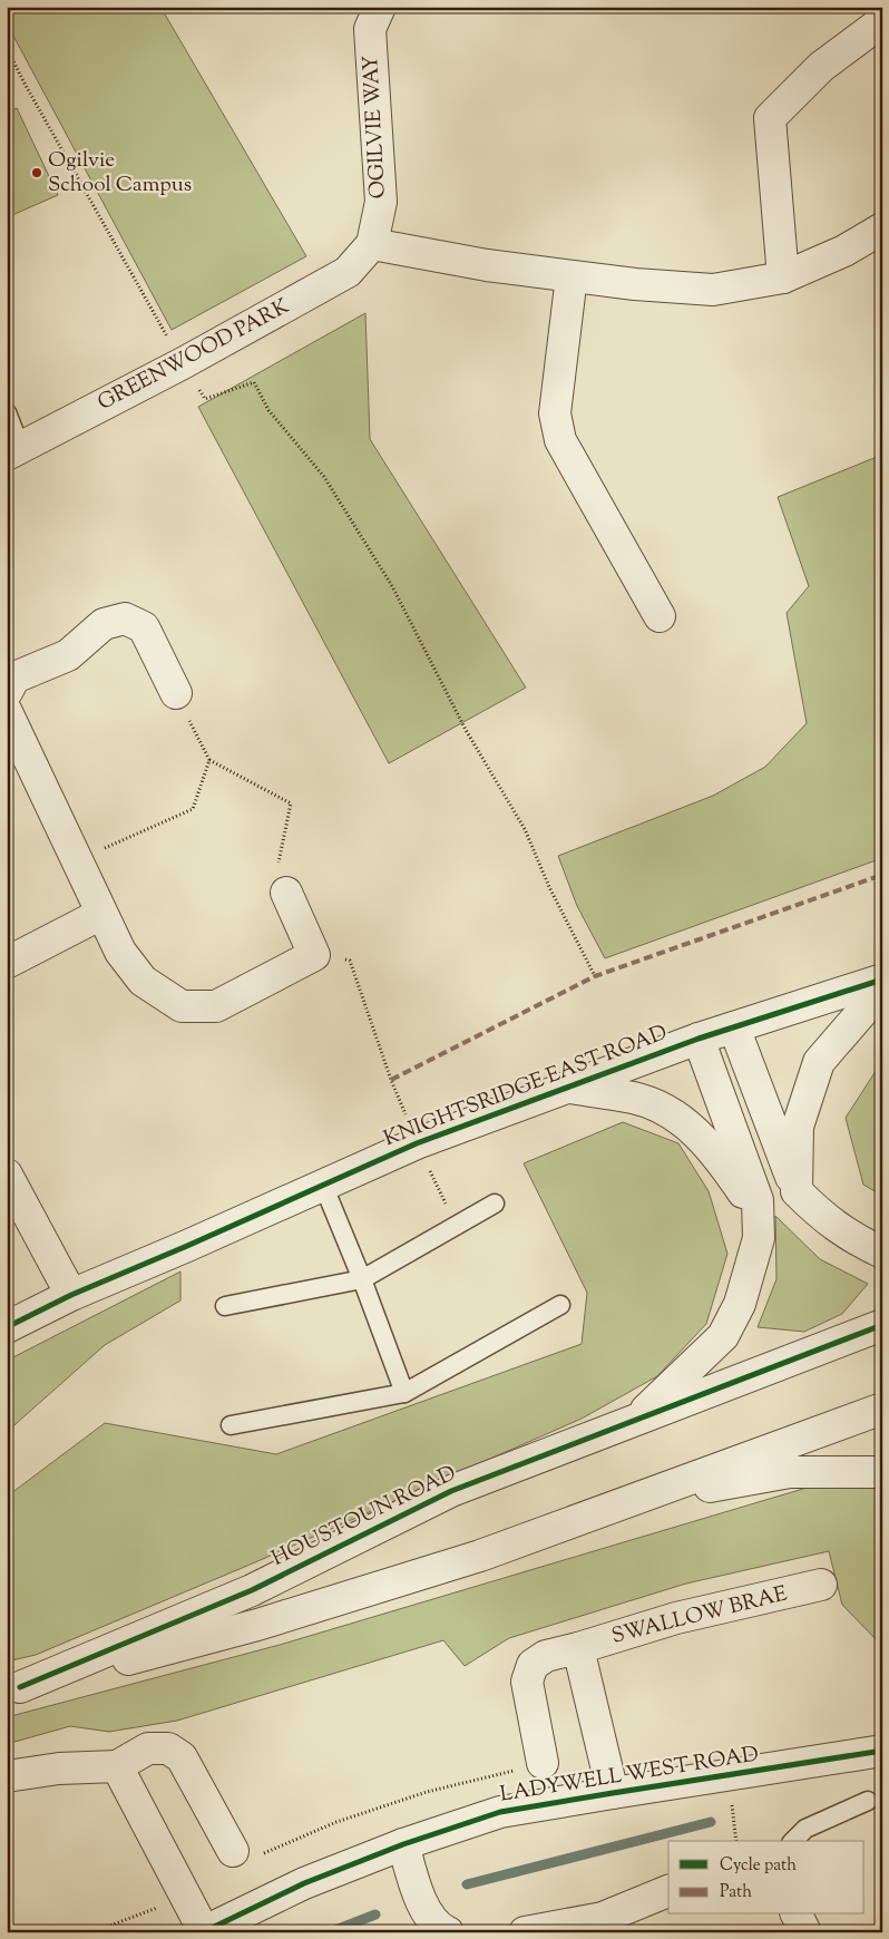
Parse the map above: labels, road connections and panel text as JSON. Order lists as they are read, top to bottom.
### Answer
{
  "streets": {
    "street": [
      "OGILVIE WAY",
      "GREENWOOD PARK",
      "KNIGHTSRIDGE EAST ROAD",
      "HOUSTOUN ROAD",
      "SWALLOW BRAE",
      "LADYWELL WEST ROAD"
    ]
  },
  "crossings": [
    ["OGILVIE WAY", "GREENWOOD PARK"]
  ],
  "places": ["Ogilvie School Campus"],
  "legend": ["Cycle path", "Path"]
}
